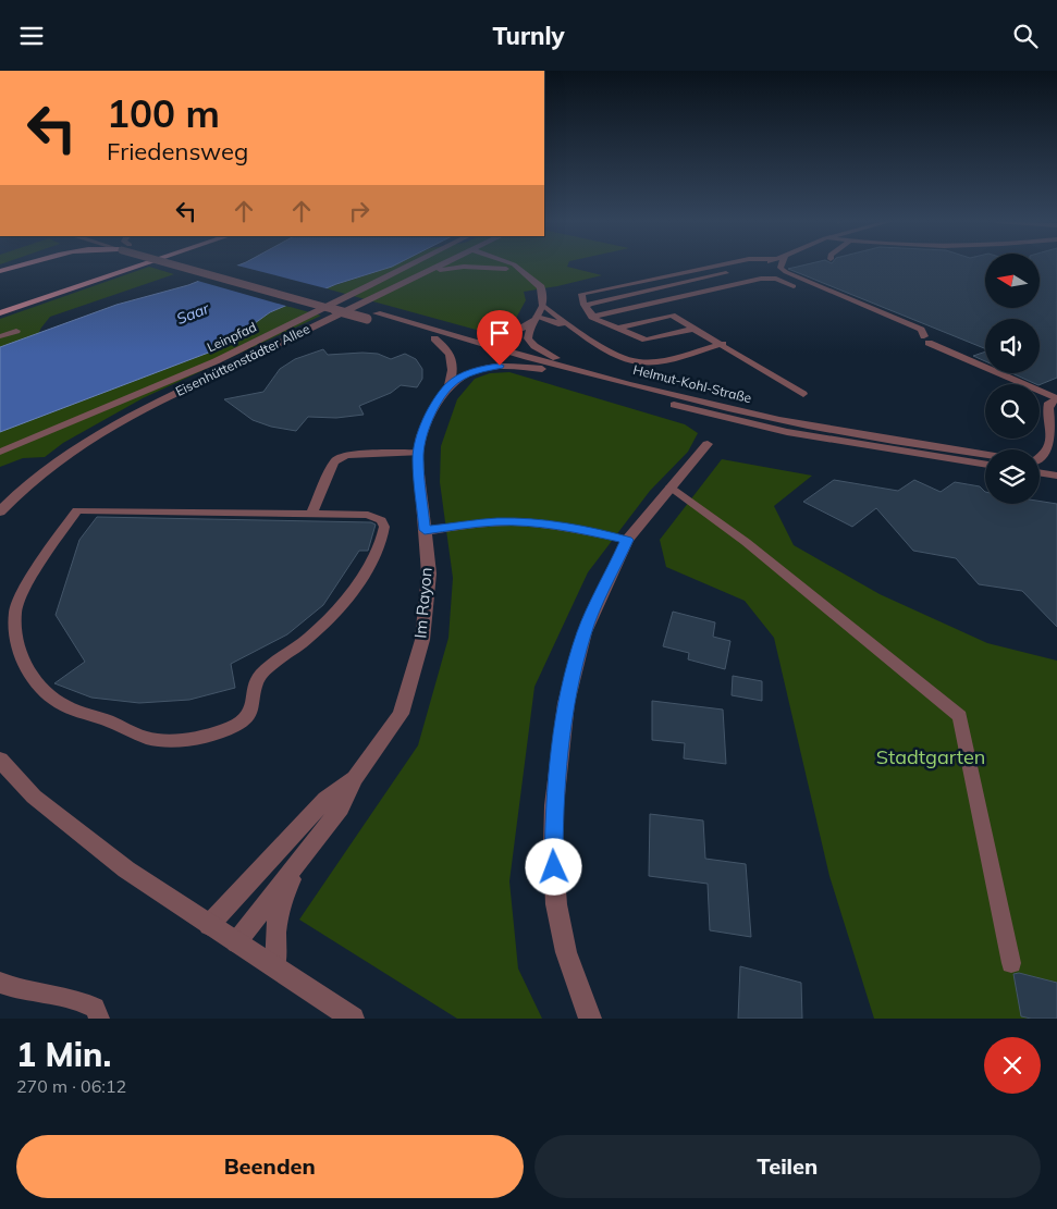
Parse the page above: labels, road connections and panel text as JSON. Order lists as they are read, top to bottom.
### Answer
{
  "streets": {
    "street": ["Eisenhüttenstädter Allee", "Helmut-Kohl-Straße", "Im Rayon"],
    "lane": ["Leinpfad"]
  },
  "crossings": [
    ["Helmut-Kohl-Straße", "Im Rayon"]
  ],
  "water": ["Saar"],
  "parks": ["Stadtgarten"],
  "north": "left",
  "page": {
    "header": "Turnly",
    "turn": ["100 m", "Friedensweg"],
    "heading": ["1 Min.", "270 m · 06:12"],
    "buttons": ["Beenden", "Teilen"]
  }
}
